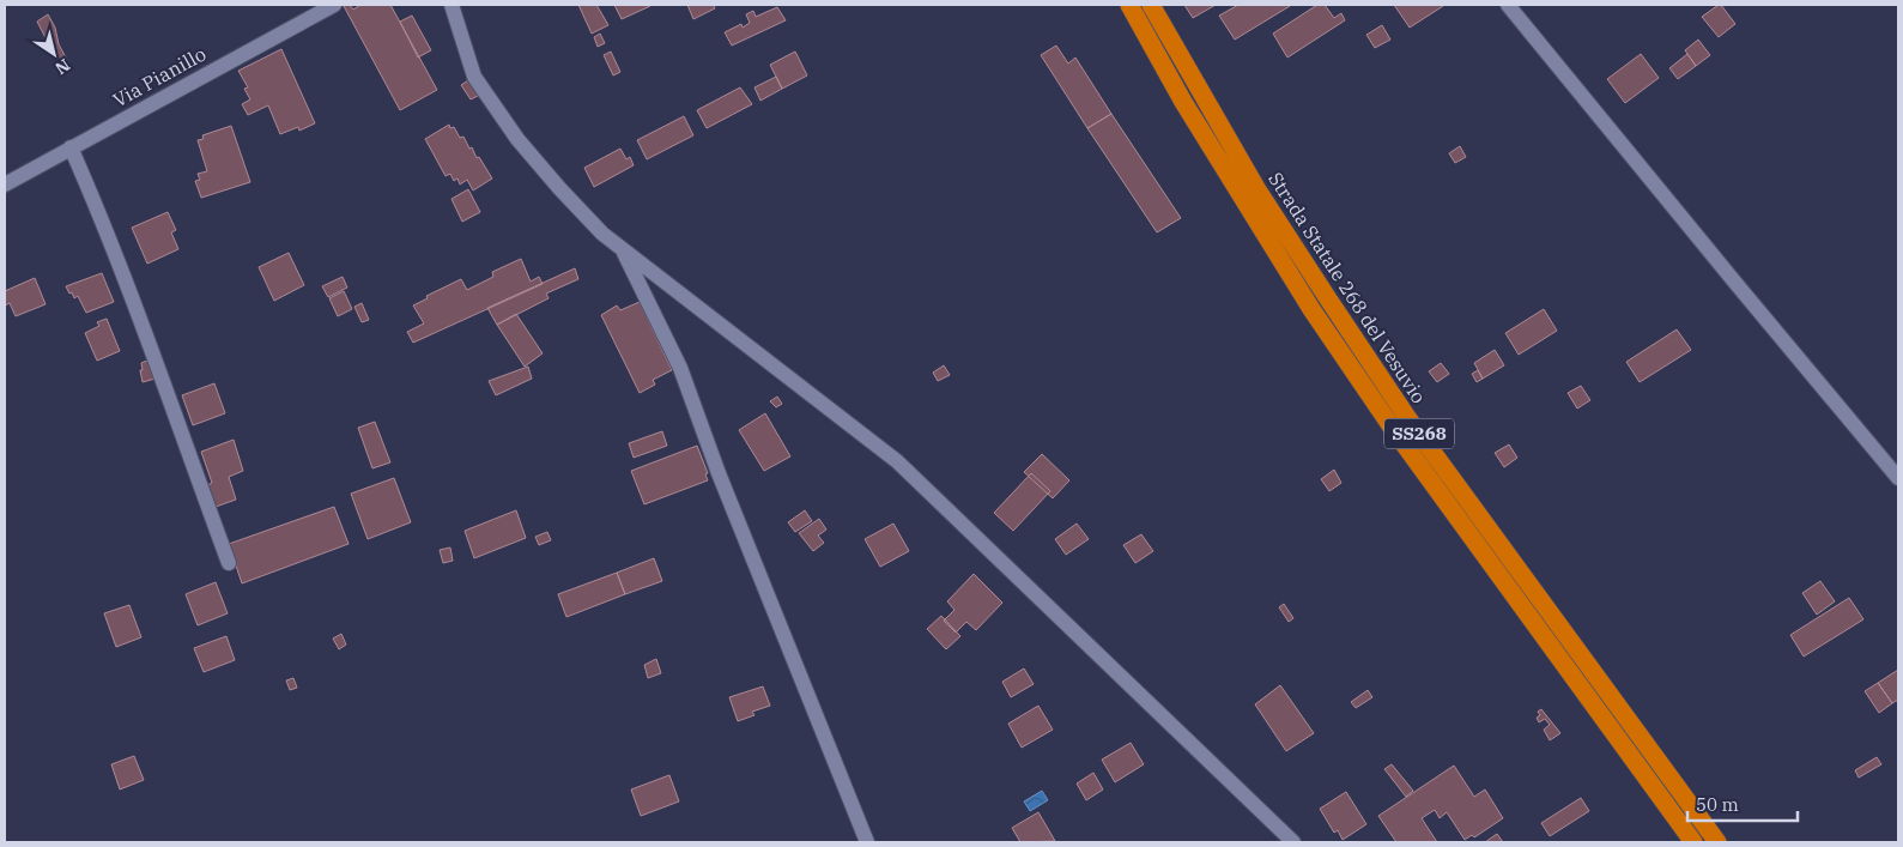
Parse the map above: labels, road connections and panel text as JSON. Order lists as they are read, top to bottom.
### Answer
{
  "streets": {
    "highway": ["Strada Statale 268 del Vesuvio", "SS268"],
    "street": ["Via Pianillo"]
  },
  "scale_bar": "50 m",
  "north": "bottom right"
}
